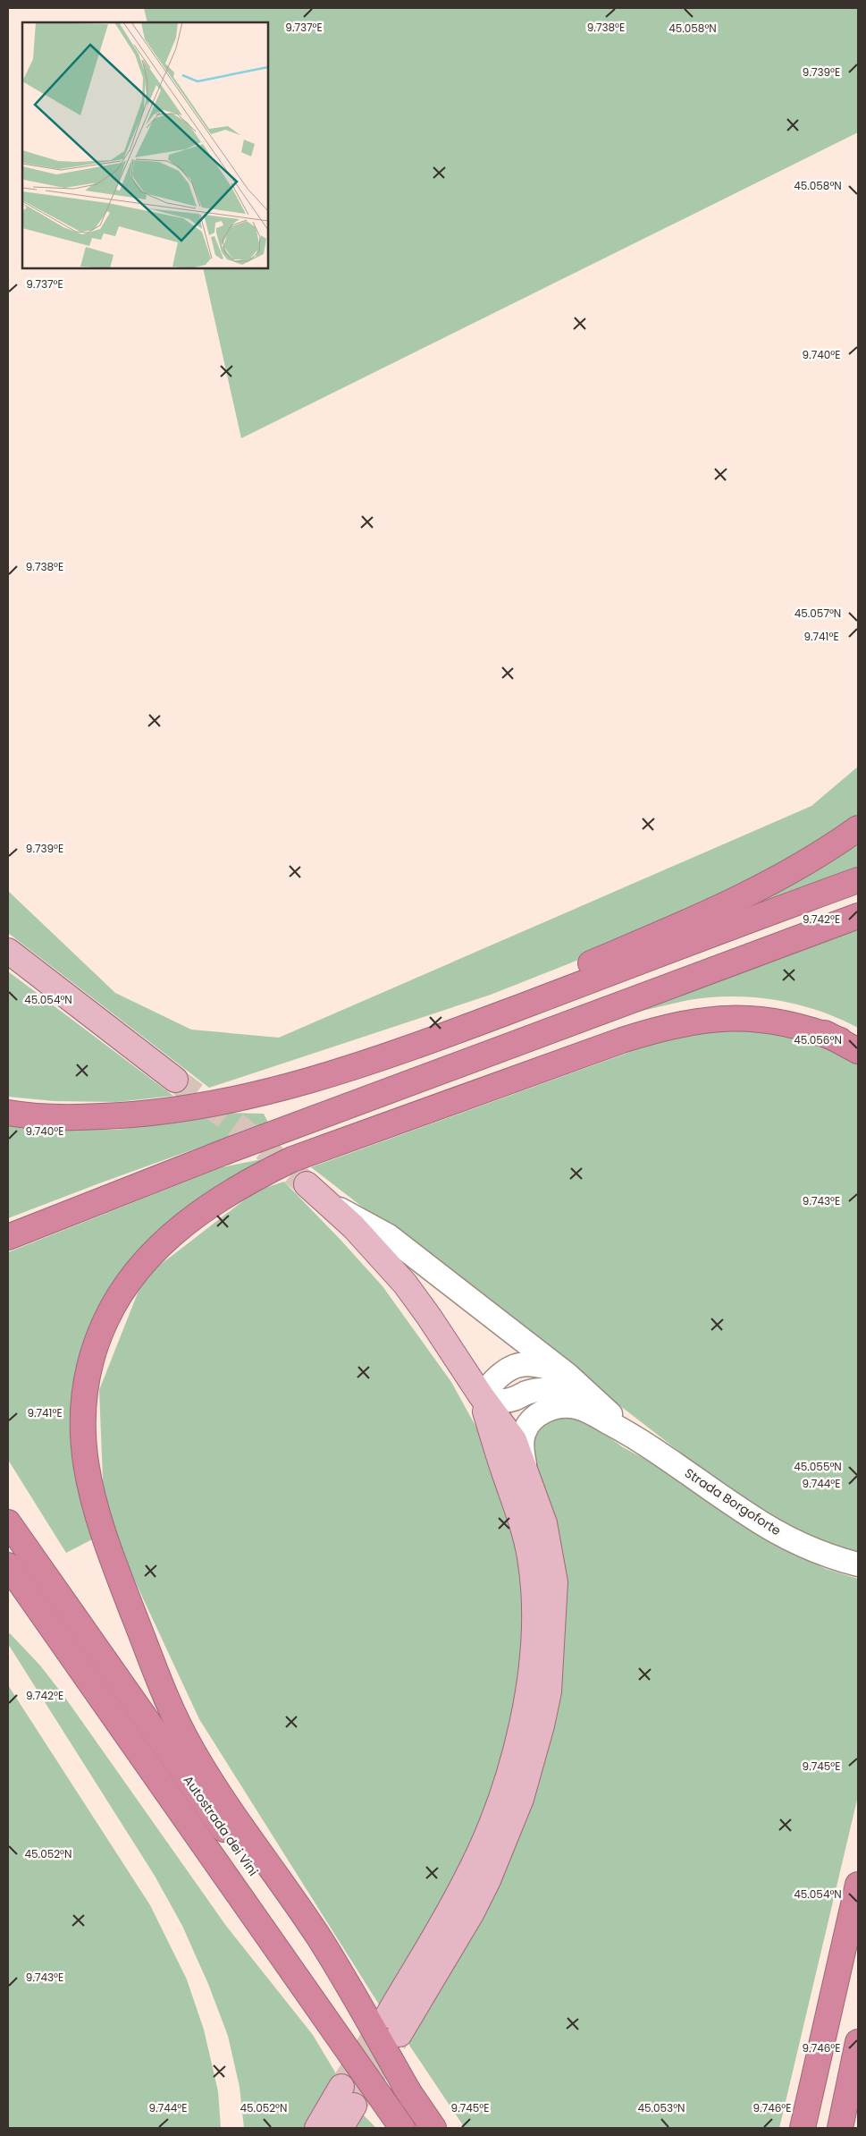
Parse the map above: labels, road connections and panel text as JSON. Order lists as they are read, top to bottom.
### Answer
{
  "streets": {
    "highway": ["Autostrada dei Vini"],
    "street": ["Strada Borgoforte"]
  },
  "coordinates": [
    "9.737°E",
    "9.738°E",
    "45.058°N",
    "9.739°E",
    "9.740°E",
    "45.057°N",
    "9.741°E",
    "9.742°E",
    "45.054°N",
    "45.056°N",
    "9.743°E",
    "45.055°N",
    "9.744°E",
    "9.745°E",
    "45.052°N",
    "9.746°E",
    "45.053°N"
  ]
}
